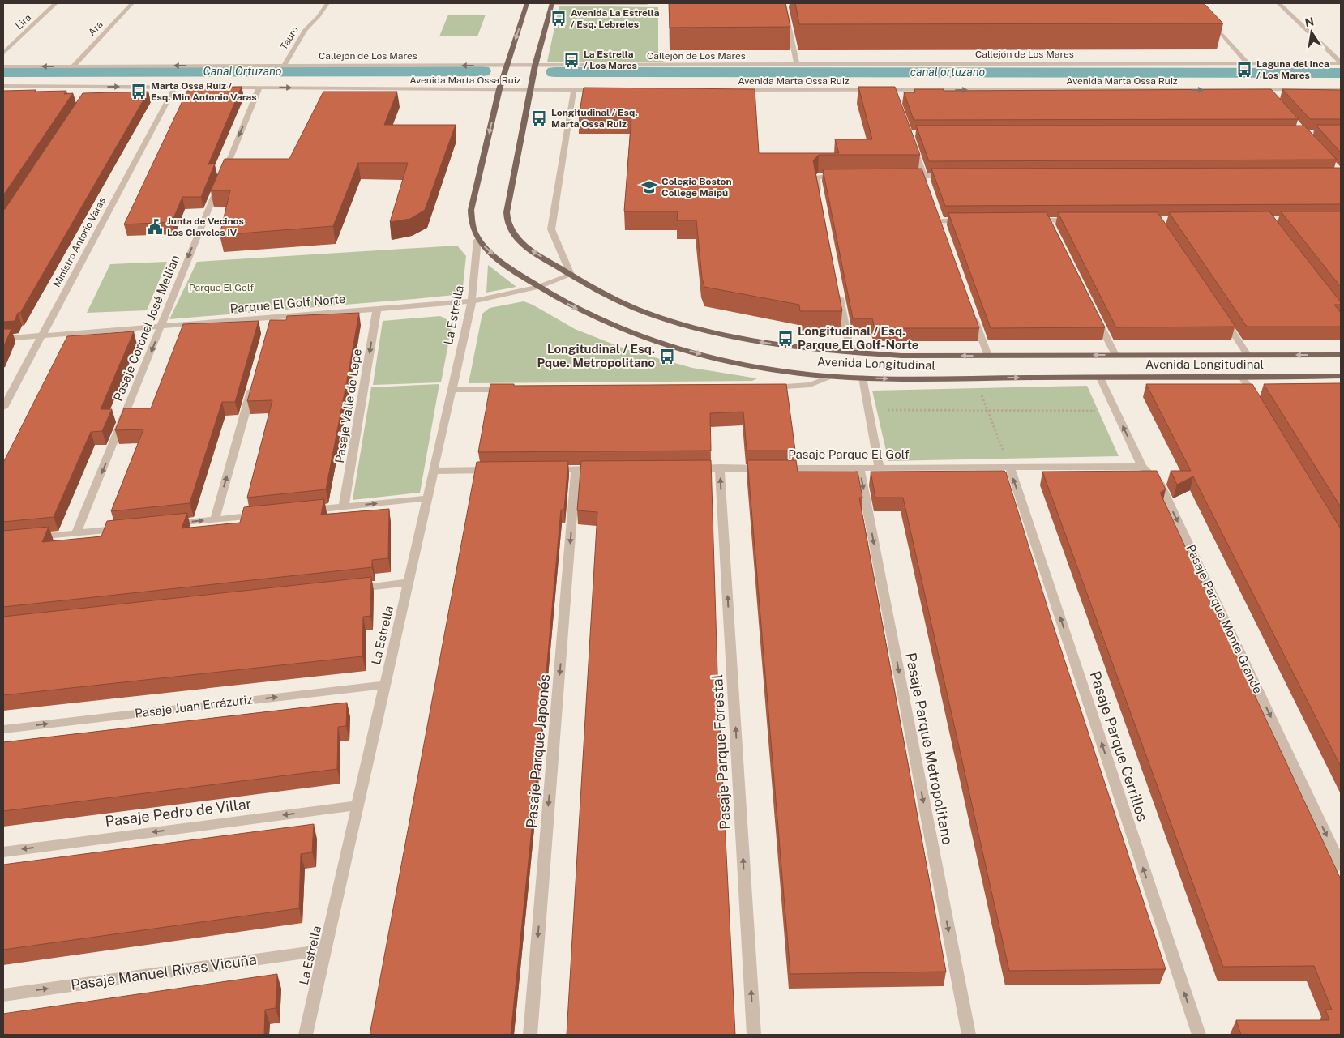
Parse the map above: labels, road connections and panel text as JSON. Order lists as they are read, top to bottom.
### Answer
{
  "streets": {
    "main road": ["Avenida Longitudinal"],
    "street": [
      "Lira",
      "Ara",
      "Tauro",
      "Callejón de Los Mares",
      "Avenida Marta Ossa Ruiz",
      "Ministro Antorio Varas",
      "Parque El Golf Norte",
      "La Estrella",
      "Pasaje Coronel José Mellian",
      "Pasaje Valle de Lepe",
      "Pasaje Parque El Golf",
      "Pasaje Parque Monte Grande",
      "Pasaje Juan Errázuriz",
      "Pasaje Parque Cerrillos",
      "Pasaje Parque Metropolitano",
      "Pasaje Parque Japonés",
      "Pasaje Parque Forestal",
      "Pasaje Pedro de Villar",
      "Pasaje Manuel Rivas Vicuña"
    ]
  },
  "crossings": [
    ["Ara", "Callejón de Los Mares"],
    ["Tauro", "Callejón de Los Mares"],
    ["Callejón de Los Mares", "Avenida Longitudinal"],
    ["Avenida Marta Ossa Ruiz", "Ministro Antorio Varas"],
    ["Avenida Marta Ossa Ruiz", "Pasaje Coronel José Mellian"],
    ["Avenida Marta Ossa Ruiz", "Avenida Longitudinal"],
    ["Ministro Antorio Varas", "Parque El Golf Norte"],
    ["Parque El Golf Norte", "La Estrella"],
    ["Parque El Golf Norte", "Pasaje Coronel José Mellian"],
    ["Parque El Golf Norte", "Avenida Longitudinal"],
    ["Parque El Golf Norte", "Pasaje Valle de Lepe"],
    ["La Estrella", "Avenida Longitudinal"],
    ["La Estrella", "Pasaje Juan Errázuriz"],
    ["La Estrella", "Pasaje Pedro de Villar"],
    ["La Estrella", "Pasaje Manuel Rivas Vicuña"],
    ["Avenida Longitudinal", "Pasaje Parque Monte Grande"],
    ["Pasaje Parque El Golf", "Pasaje Parque Monte Grande"],
    ["Pasaje Parque El Golf", "Pasaje Parque Cerrillos"],
    ["Pasaje Parque El Golf", "Pasaje Parque Metropolitano"],
    ["Pasaje Parque El Golf", "Pasaje Parque Forestal"]
  ],
  "one_way": [
    "Callejón de Los Mares",
    "Avenida Marta Ossa Ruiz",
    "Pasaje Coronel José Mellian",
    "Pasaje Valle de Lepe",
    "Pasaje Juan Errázuriz",
    "Pasaje Parque Cerrillos",
    "Pasaje Parque Metropolitano",
    "Pasaje Parque Japonés",
    "Pasaje Parque Forestal",
    "Pasaje Pedro de Villar",
    "Pasaje Manuel Rivas Vicuña"
  ],
  "water": ["Canal Ortuzano", "canal ortuzano"],
  "parks": ["Parque El Golf"],
  "places": {
    "bus stop": [
      "Avenida La Estrella / Esq. Lebreles",
      "La Estrella / Los Mares",
      "Laguna del Inca / Los Mares",
      "Marta Ossa Ruíz / Esq. Min Antonio Varas",
      "Longitudinal / Esq. Marta Ossa Ruiz",
      "Longitudinal / Esq. Parque El Golf-Norte",
      "Longitudinal / Esq. Pque. Metropolitano"
    ],
    "school or university": ["Colegio Boston College Maipú"],
    "public building": ["Junta de Vecinos Los Claveles IV"]
  },
  "north": "top"
}
